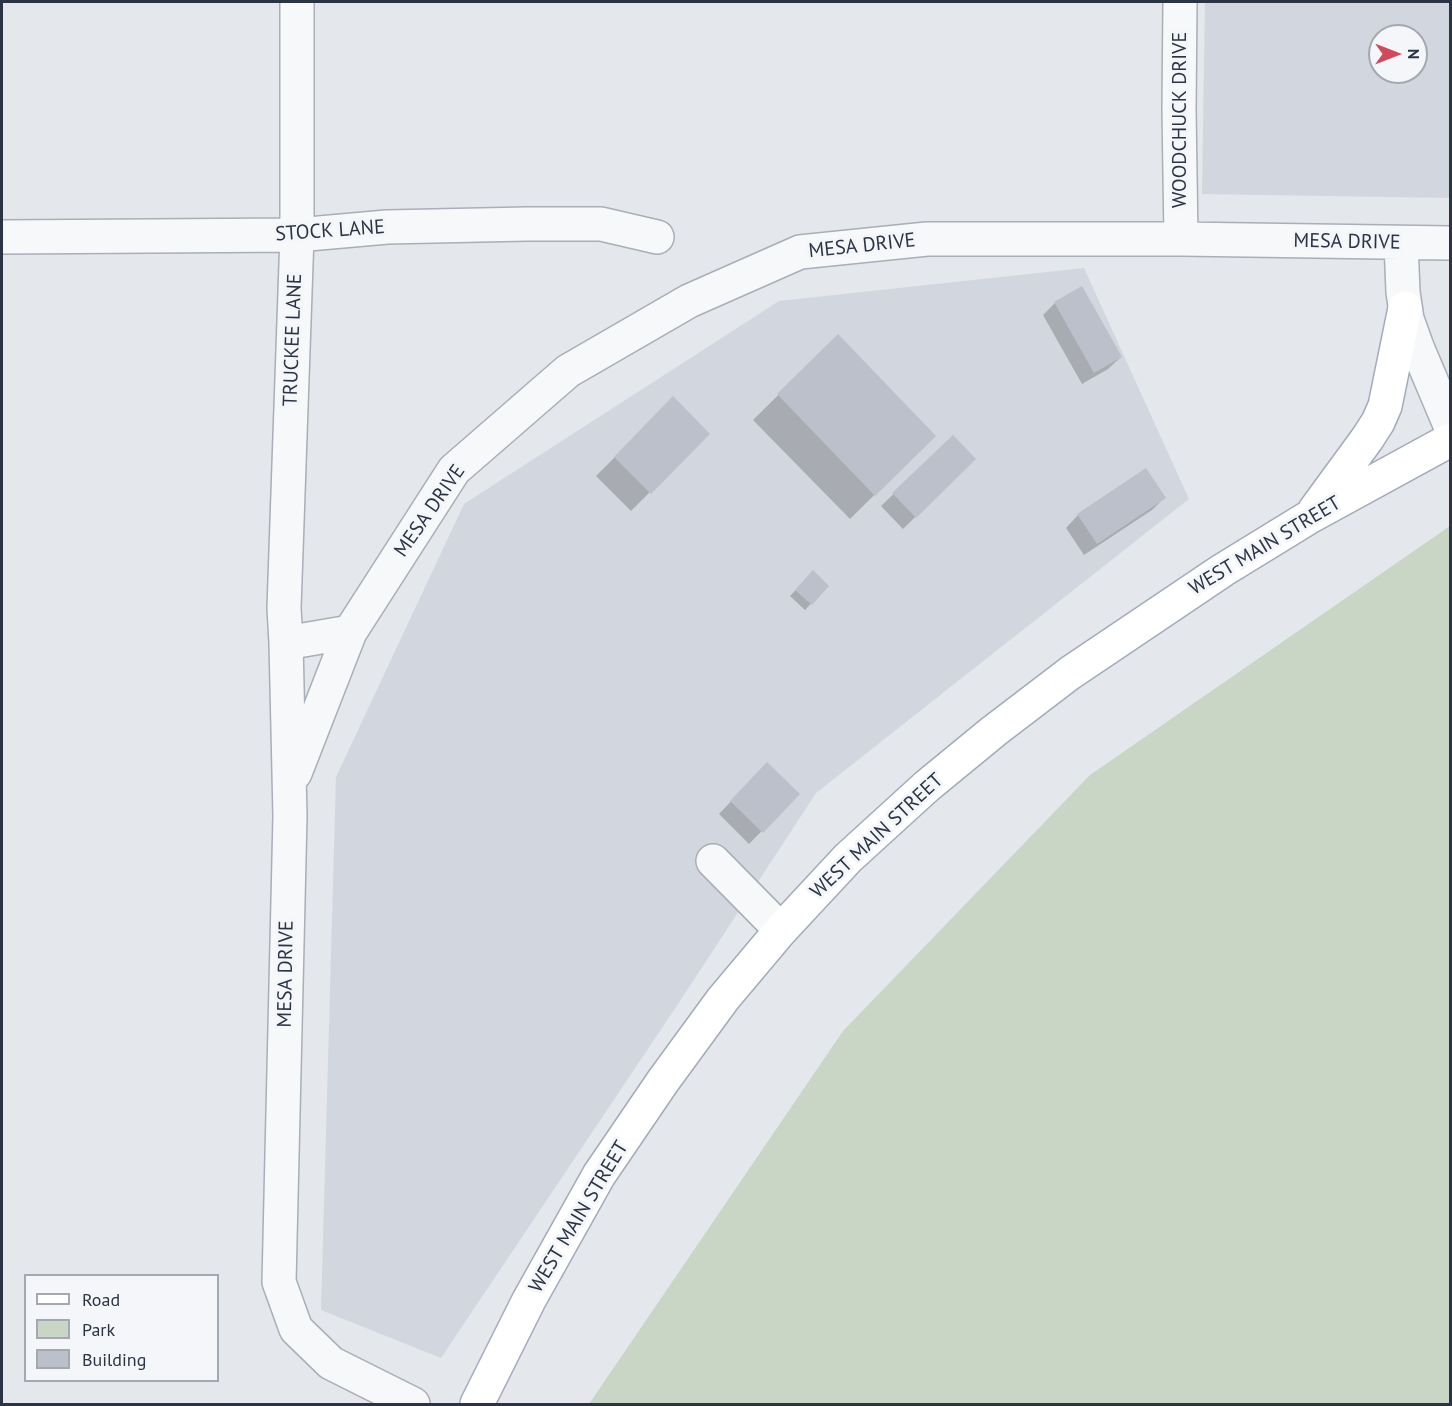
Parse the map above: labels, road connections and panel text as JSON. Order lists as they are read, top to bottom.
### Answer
{
  "streets": {
    "main road": ["WEST MAIN STREET"],
    "street": [
      "WOODCHUCK DRIVE",
      "STOCK LANE",
      "MESA DRIVE",
      "TRUCKEE LANE"
    ]
  },
  "crossings": [
    ["WOODCHUCK DRIVE", "MESA DRIVE"],
    ["STOCK LANE", "TRUCKEE LANE"],
    ["MESA DRIVE", "TRUCKEE LANE"]
  ],
  "legend": ["Road", "Park", "Building"],
  "north": "right"
}
